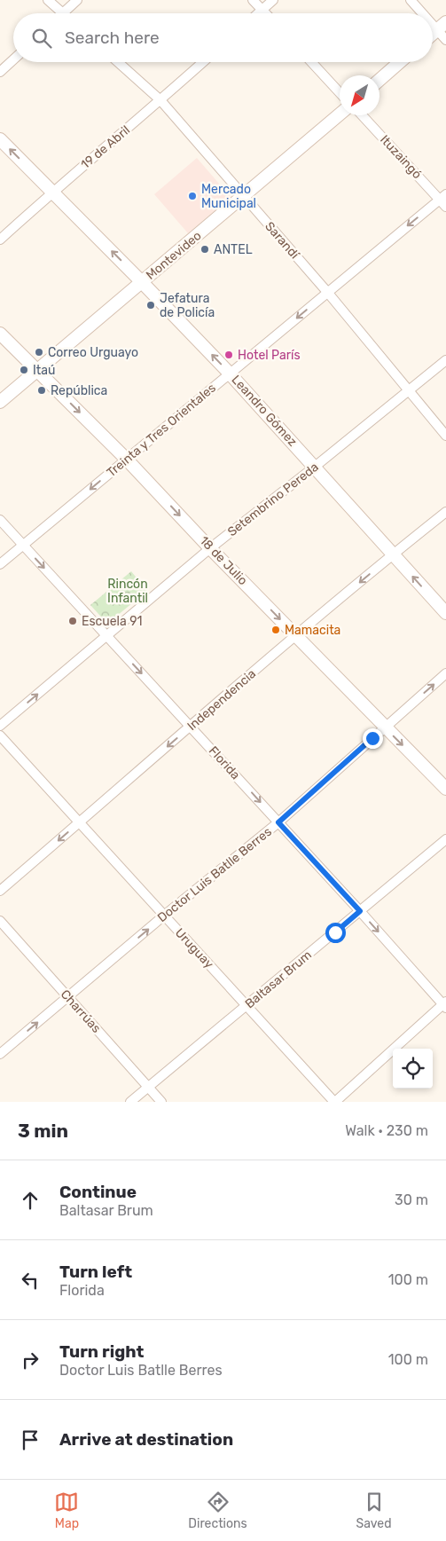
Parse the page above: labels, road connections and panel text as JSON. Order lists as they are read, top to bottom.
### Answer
{
  "streets": {
    "street": [
      "19 de Abril",
      "Ituzaingó",
      "Sarandí",
      "Montevideo",
      "Leandro Gómez",
      "Treinta y Tres Orientales",
      "Setembrino Pereda",
      "18 de Julio",
      "Independencia",
      "Florida",
      "Doctor Luis Batlle Berres",
      "Uruguay",
      "Baltasar Brum",
      "Charrúas"
    ]
  },
  "crossings": [
    ["19 de Abril", "Sarandí"],
    ["19 de Abril", "Leandro Gómez"],
    ["Ituzaingó", "Treinta y Tres Orientales"],
    ["Sarandí", "Montevideo"],
    ["Sarandí", "Treinta y Tres Orientales"],
    ["Sarandí", "Setembrino Pereda"],
    ["Montevideo", "Leandro Gómez"],
    ["Montevideo", "18 de Julio"],
    ["Leandro Gómez", "Treinta y Tres Orientales"],
    ["Leandro Gómez", "Setembrino Pereda"],
    ["Leandro Gómez", "Independencia"],
    ["Treinta y Tres Orientales", "18 de Julio"],
    ["Treinta y Tres Orientales", "Florida"],
    ["Setembrino Pereda", "18 de Julio"],
    ["Setembrino Pereda", "Florida"],
    ["18 de Julio", "Independencia"],
    ["18 de Julio", "Doctor Luis Batlle Berres"],
    ["Independencia", "Florida"],
    ["Independencia", "Uruguay"],
    ["Florida", "Doctor Luis Batlle Berres"],
    ["Florida", "Baltasar Brum"],
    ["Doctor Luis Batlle Berres", "Uruguay"],
    ["Doctor Luis Batlle Berres", "Charrúas"],
    ["Uruguay", "Baltasar Brum"],
    ["Baltasar Brum", "Charrúas"]
  ],
  "one_way": [
    "Leandro Gómez",
    "Treinta y Tres Orientales",
    "18 de Julio",
    "Independencia",
    "Florida",
    "Doctor Luis Batlle Berres"
  ],
  "parks": ["Rincón Infantil"],
  "places": [
    "Mercado Municipal",
    "ANTEL",
    "Jefatura de Policía",
    "Correo Urguayo",
    "Hotel París",
    "Itaú",
    "República",
    "Escuela 91",
    "Mamacita"
  ],
  "north": "bottom left",
  "page": {
    "search": "Search here",
    "heading": ["3 min", "Walk · 230 m"],
    "list": [
      ["Continue", "Baltasar Brum", "30 m"],
      ["Turn left", "Florida", "100 m"],
      ["Turn right", "Doctor Luis Batlle Berres", "100 m"],
      "Arrive at destination"
    ],
    "nav": ["Map", "Directions", "Saved"]
  }
}
